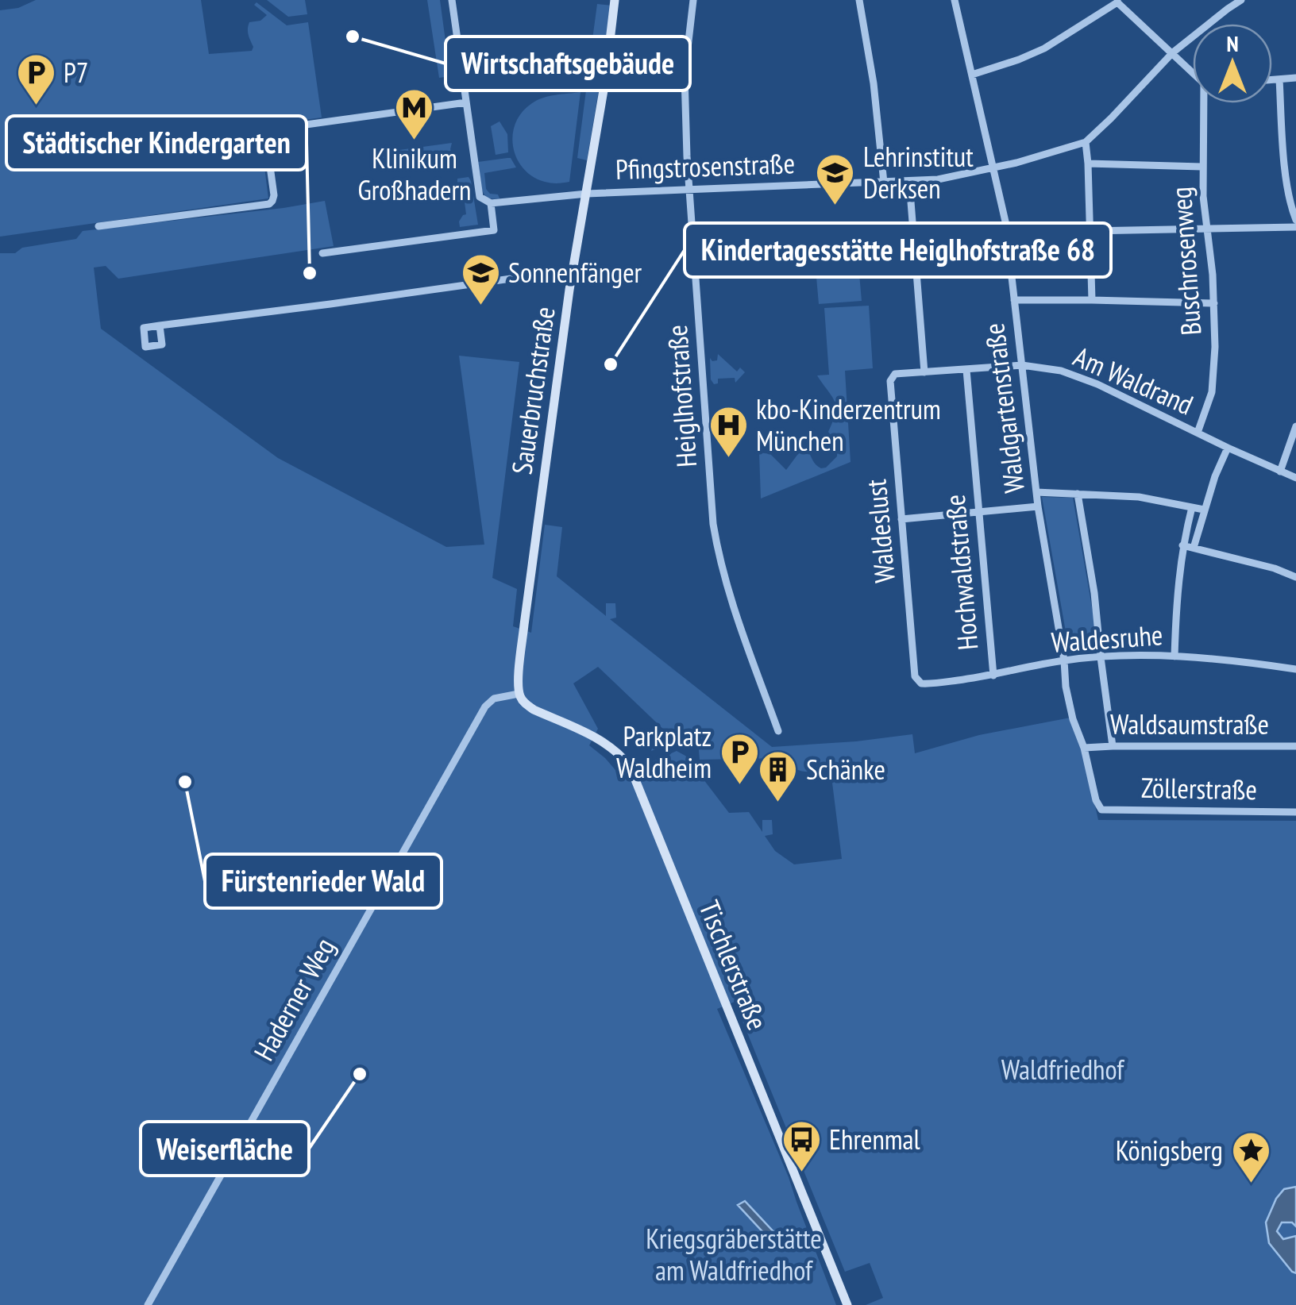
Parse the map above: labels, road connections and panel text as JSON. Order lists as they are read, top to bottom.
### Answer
{
  "streets": {
    "street": [
      "Pfingstrosenstraße",
      "Buschrosenweg",
      "Am Waldrand",
      "Sauerbruchstraße",
      "Heiglhofstraße",
      "Waldgartenstraße",
      "Waldeslust",
      "Hochwaldstraße",
      "Waldesruhe",
      "Waldsaumstraße",
      "Zöllerstraße",
      "Tischlerstraße",
      "Haderner Weg"
    ]
  },
  "crossings": [
    ["Pfingstrosenstraße", "Sauerbruchstraße"],
    ["Pfingstrosenstraße", "Heiglhofstraße"],
    ["Pfingstrosenstraße", "Waldgartenstraße"],
    ["Buschrosenweg", "Am Waldrand"],
    ["Am Waldrand", "Waldgartenstraße"],
    ["Am Waldrand", "Waldeslust"],
    ["Am Waldrand", "Hochwaldstraße"],
    ["Sauerbruchstraße", "Tischlerstraße"],
    ["Sauerbruchstraße", "Haderner Weg"],
    ["Waldgartenstraße", "Waldesruhe"],
    ["Waldgartenstraße", "Waldsaumstraße"],
    ["Waldgartenstraße", "Zöllerstraße"],
    ["Waldeslust", "Waldesruhe"],
    ["Hochwaldstraße", "Waldesruhe"],
    ["Tischlerstraße", "Haderner Weg"]
  ],
  "parks": ["Waldfriedhof", "Kriegsgräberstätte am Waldfriedhof"],
  "places": {
    "other": [
      "Wirtschaftsgebäude",
      "Städtischer Kindergarten",
      "Kindertagesstätte Heiglhofstraße 68",
      "Fürstenrieder Wald",
      "Weiserfläche"
    ],
    "parking": ["P7", "Parkplatz Waldheim"],
    "metro station": ["Klinikum Großhadern"],
    "school or university": ["Lehrinstitut Derksen", "Sonnenfänger"],
    "hospital": ["kbo-Kinderzentrum München"],
    "building": ["Schänke"],
    "bus stop": ["Ehrenmal"],
    "place": ["Königsberg"]
  },
  "north": "top"
}
